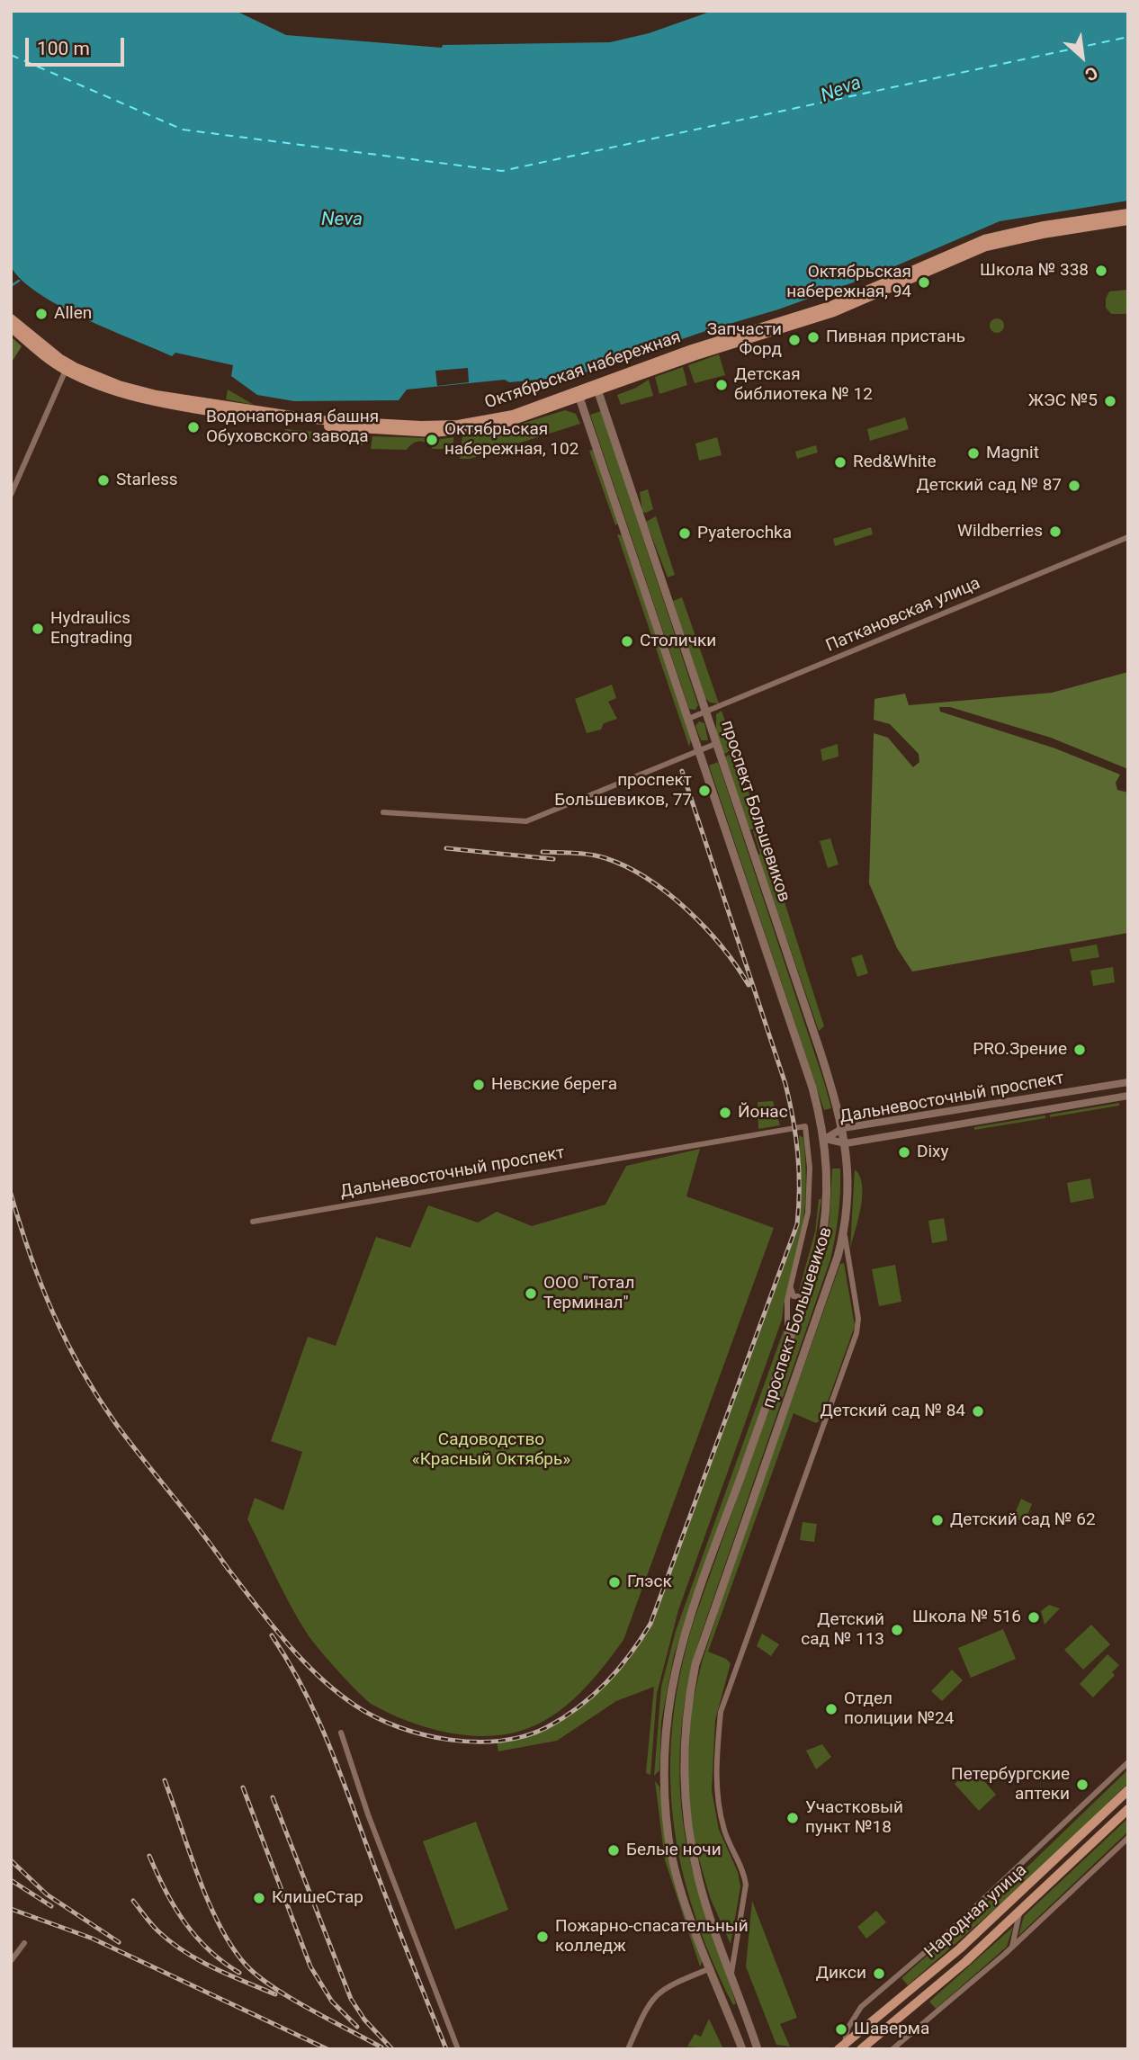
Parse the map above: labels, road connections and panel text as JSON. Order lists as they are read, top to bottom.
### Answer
{
  "streets": {
    "main road": ["Октябрьская набережная", "проспект Большевиков", "Народная улица"],
    "street": ["Паткановская улица", "Дальневосточный проспект"]
  },
  "crossings": [
    ["Октябрьская набережная", "проспект Большевиков"],
    ["Паткановская улица", "проспект Большевиков"],
    ["проспект Большевиков", "Дальневосточный проспект"]
  ],
  "water": ["Neva"],
  "parks": ["Садоводство «Красный Октябрь»"],
  "places": [
    "Школа № 338",
    "Октябрьская набережная, 94",
    "Allen",
    "Пивная пристань",
    "Запчасти Форд",
    "Детская библиотека № 12",
    "ЖЭС №5",
    "Водонапорная башня Обуховского завода",
    "Октябрьская набережная, 102",
    "Magnit",
    "Red&White",
    "Starless",
    "Детский сад № 87",
    "Wildberries",
    "Pyaterochka",
    "Hydraulics Engtrading",
    "Столички",
    "проспект Большевиков, 77",
    "PRO.Зрение",
    "Невские берега",
    "Йонас",
    "Dixy",
    "ООО \"Тотал Терминал\"",
    "Детский сад № 84",
    "Детский сад № 62",
    "Глэск",
    "Школа № 516",
    "Детский сад № 113",
    "Отдел полиции №24",
    "Петербургские аптеки",
    "Участковый пункт №18",
    "Белые ночи",
    "КлишеСтар",
    "Пожарно-спасательный колледж",
    "Дикси",
    "Шаверма"
  ],
  "scale_bar": "100 m",
  "north": "bottom right"
}
